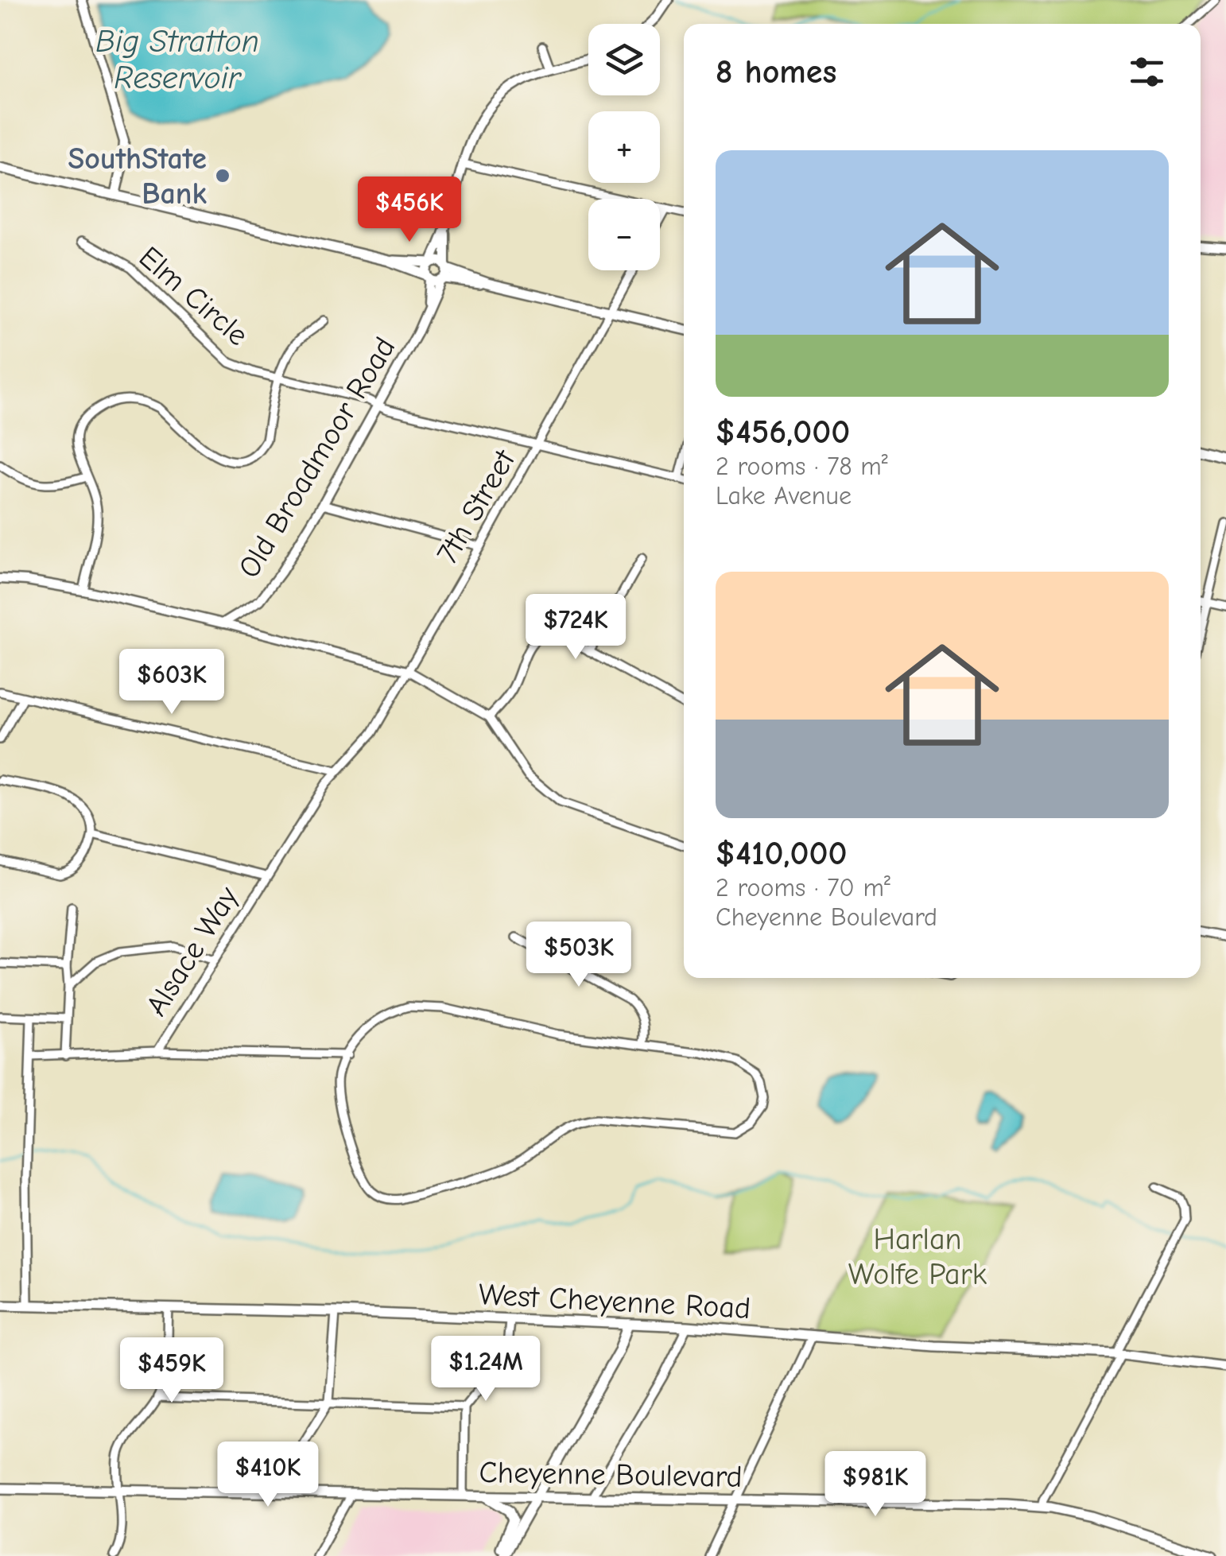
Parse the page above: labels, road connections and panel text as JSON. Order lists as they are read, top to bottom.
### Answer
{
  "streets": {
    "main road": ["West Cheyenne Road", "Cheyenne Boulevard"],
    "street": [
      "Elm Circle",
      "Old Broadmoor Road",
      "7th Street",
      "Alsace Way"
    ]
  },
  "crossings": [
    ["Elm Circle", "Old Broadmoor Road"],
    ["Elm Circle", "7th Street"],
    ["7th Street", "Alsace Way"]
  ],
  "water": ["Big Stratton Reservoir"],
  "parks": ["Harlan Wolfe Park"],
  "places": ["SouthState Bank"],
  "page": {
    "map_buttons": ["+", "−"],
    "heading": "8 homes",
    "list": [
      {
        "name": "$456,000",
        "note": "2 rooms · 78 m² · Lake Avenue"
      },
      {
        "name": "$410,000",
        "note": "2 rooms · 70 m² · Cheyenne Boulevard"
      }
    ],
    "price": [
      "$456K",
      "$724K",
      "$603K",
      "$503K",
      "$1.24M",
      "$459K",
      "$410K",
      "$981K"
    ]
  }
}
